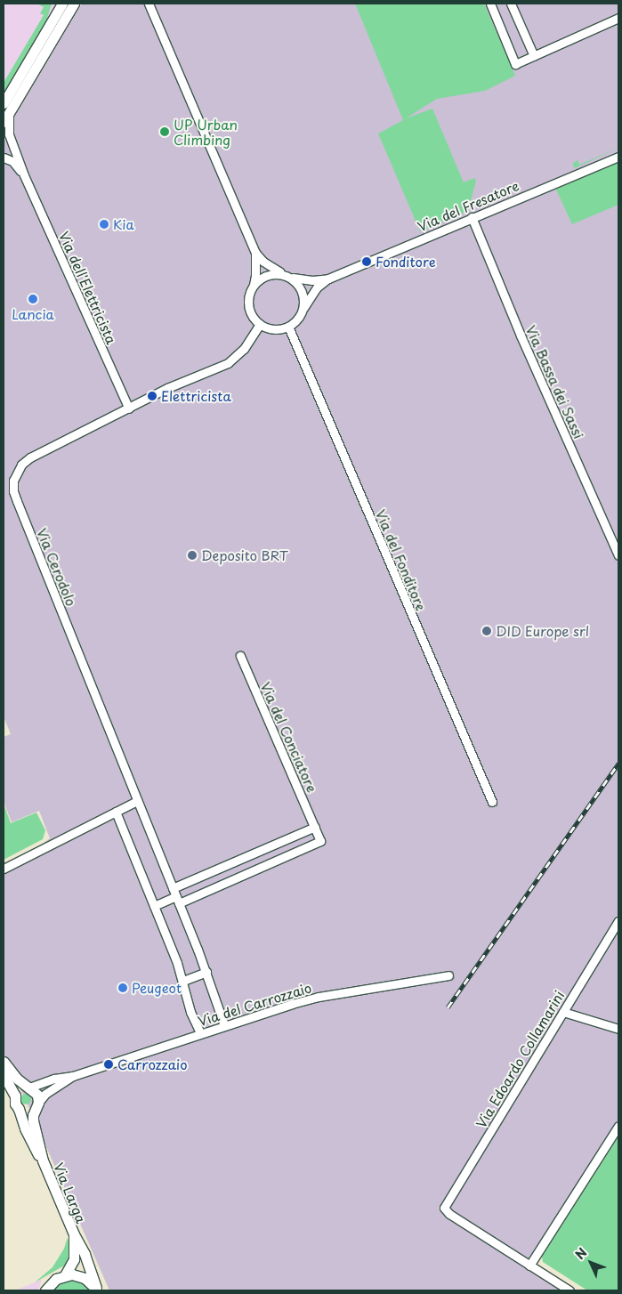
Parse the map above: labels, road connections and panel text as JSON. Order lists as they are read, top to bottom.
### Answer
{
  "streets": {
    "main road": ["Via Larga"],
    "street": [
      "Via del Fresatore",
      "Via dell'Elettricista",
      "Via Bassa dei Sassi",
      "Via del Fonditore",
      "Via Cerodolo",
      "Via del Conciatore",
      "Via del Carrozzaio",
      "Via Edoardo Collamarini"
    ]
  },
  "crossings": [
    ["Via del Fresatore", "Via Bassa dei Sassi"],
    ["Via del Fresatore", "Via del Fonditore"],
    ["Via del Fresatore", "Via Cerodolo"],
    ["Via dell'Elettricista", "Via Cerodolo"],
    ["Via del Fonditore", "Via Cerodolo"],
    ["Via Cerodolo", "Via del Carrozzaio"],
    ["Via del Carrozzaio", "Via Larga"]
  ],
  "places": [
    "UP Urban Climbing",
    "Kia",
    "Fonditore",
    "Lancia",
    "Elettricista",
    "Deposito BRT",
    "DID Europe srl",
    "Peugeot",
    "Carrozzaio"
  ],
  "north": "top left"
}
